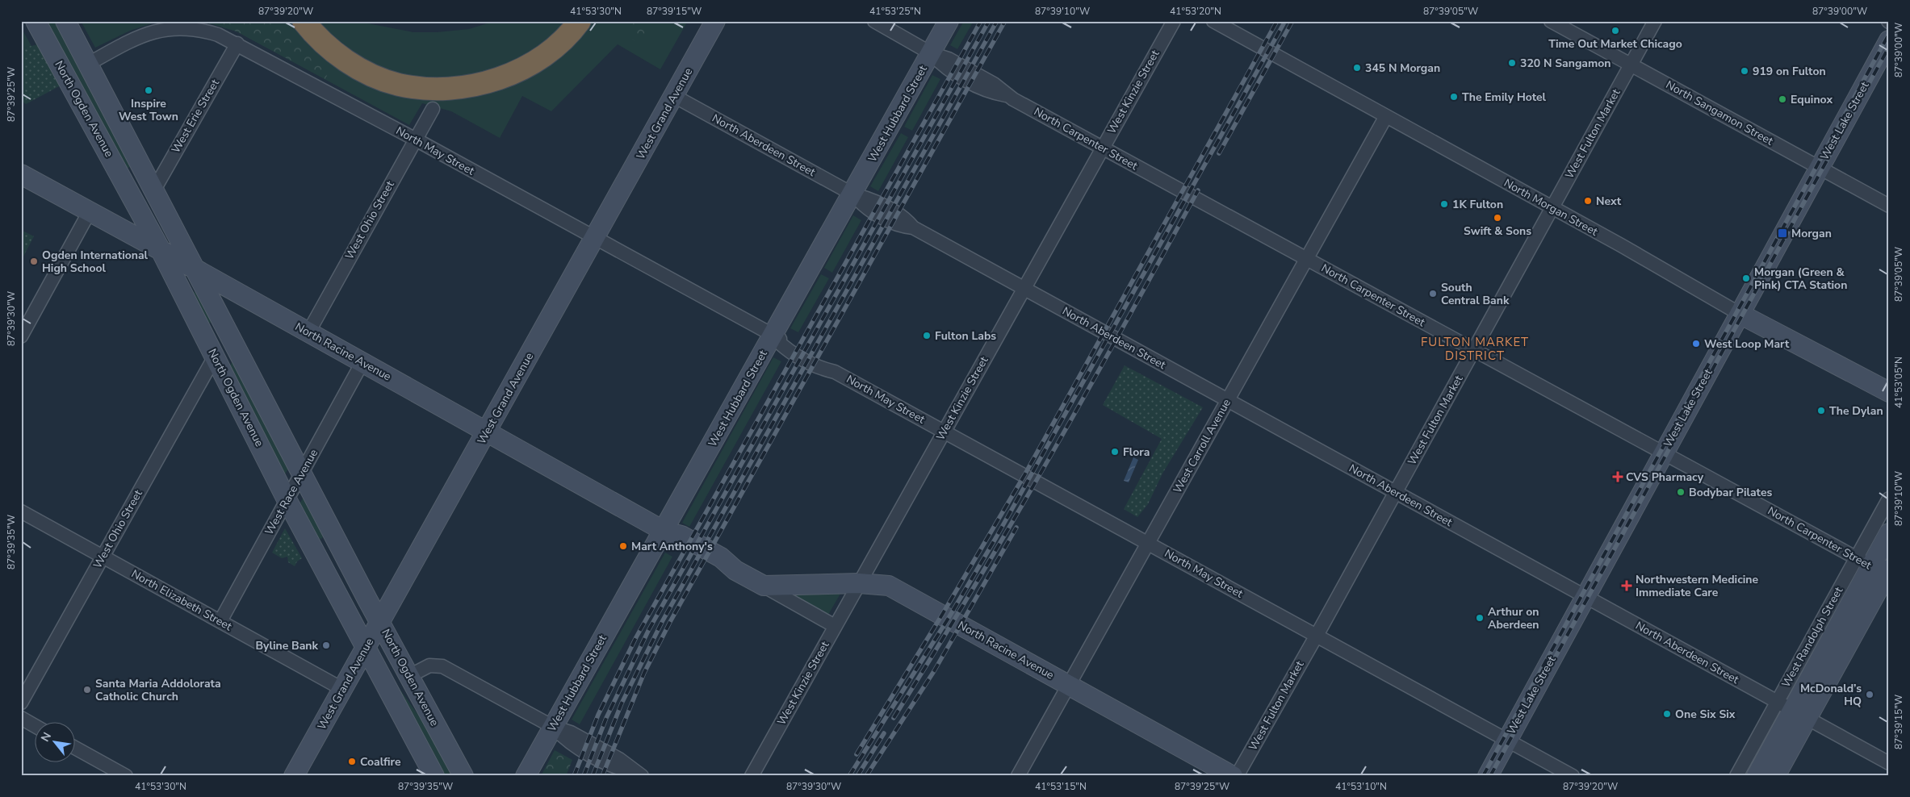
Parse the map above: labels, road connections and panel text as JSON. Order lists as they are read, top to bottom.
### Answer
{
  "streets": {
    "main road": [
      "North Ogden Avenue",
      "West Grand Avenue",
      "West Hubbard Street",
      "West Lake Street",
      "North Morgan Street",
      "North Racine Avenue",
      "West Randolph Street"
    ],
    "street": [
      "West Kinzie Street",
      "North Sangamon Street",
      "West Erie Street",
      "West Fulton Market",
      "North Carpenter Street",
      "North Aberdeen Street",
      "North May Street",
      "West Ohio Street",
      "West Carroll Avenue",
      "West Race Avenue",
      "North Elizabeth Street"
    ]
  },
  "crossings": [
    ["West Kinzie Street", "North Carpenter Street"],
    ["West Kinzie Street", "North Aberdeen Street"],
    ["West Kinzie Street", "North May Street"],
    ["West Kinzie Street", "North Racine Avenue"],
    ["North Ogden Avenue", "West Grand Avenue"],
    ["North Ogden Avenue", "West Erie Street"],
    ["North Ogden Avenue", "North May Street"],
    ["North Ogden Avenue", "West Ohio Street"],
    ["North Ogden Avenue", "North Racine Avenue"],
    ["North Ogden Avenue", "West Race Avenue"],
    ["North Sangamon Street", "West Lake Street"],
    ["North Sangamon Street", "West Fulton Market"],
    ["West Grand Avenue", "North Aberdeen Street"],
    ["West Grand Avenue", "North May Street"],
    ["West Grand Avenue", "North Racine Avenue"],
    ["West Grand Avenue", "North Elizabeth Street"],
    ["West Hubbard Street", "North Carpenter Street"],
    ["West Hubbard Street", "North Aberdeen Street"],
    ["West Hubbard Street", "North May Street"],
    ["West Hubbard Street", "North Racine Avenue"],
    ["West Erie Street", "North May Street"],
    ["West Lake Street", "North Carpenter Street"],
    ["West Lake Street", "North Aberdeen Street"],
    ["West Lake Street", "North May Street"],
    ["West Lake Street", "North Morgan Street"],
    ["West Fulton Market", "North Carpenter Street"],
    ["West Fulton Market", "North Aberdeen Street"],
    ["West Fulton Market", "North May Street"],
    ["West Fulton Market", "North Morgan Street"],
    ["North Carpenter Street", "West Carroll Avenue"],
    ["North Carpenter Street", "West Randolph Street"],
    ["North Aberdeen Street", "West Carroll Avenue"],
    ["North Aberdeen Street", "West Randolph Street"],
    ["North May Street", "West Ohio Street"],
    ["North May Street", "West Carroll Avenue"],
    ["North Morgan Street", "West Carroll Avenue"],
    ["West Ohio Street", "North Racine Avenue"],
    ["West Ohio Street", "North Elizabeth Street"],
    ["North Racine Avenue", "West Carroll Avenue"],
    ["North Racine Avenue", "West Race Avenue"],
    ["West Race Avenue", "North Elizabeth Street"]
  ],
  "districts": ["FULTON MARKET DISTRICT"],
  "places": {
    "other": [
      "Time Out Market Chicago",
      "320 N Sangamon",
      "345 N Morgan",
      "919 on Fulton",
      "Inspire West Town",
      "The Emily Hotel",
      "Equinox",
      "Next",
      "1K Fulton",
      "Swift & Sons",
      "Ogden International High School",
      "Morgan (Green & Pink) CTA Station",
      "South Central Bank",
      "Fulton Labs",
      "West Loop Mart",
      "The Dylan",
      "Flora",
      "Bodybar Pilates",
      "Mart Anthony's",
      "Arthur on Aberdeen",
      "Byline Bank",
      "Santa Maria Addolorata Catholic Church",
      "McDonald’s HQ",
      "One Six Six",
      "Coalfire"
    ],
    "transit": ["Morgan"],
    "health": ["CVS Pharmacy", "Northwestern Medicine Immediate Care"]
  },
  "north": "top left",
  "coordinates": [
    "87°39'20\"W",
    "41°53'30\"N",
    "87°39'15\"W",
    "41°53'25\"N",
    "87°39'10\"W",
    "41°53'20\"N",
    "87°39'05\"W",
    "87°39'00\"W",
    "87°39'25\"W",
    "87°39'30\"W",
    "41°53'05\"N",
    "87°39'35\"W",
    "41°53'15\"N",
    "41°53'10\"N"
  ]
}
